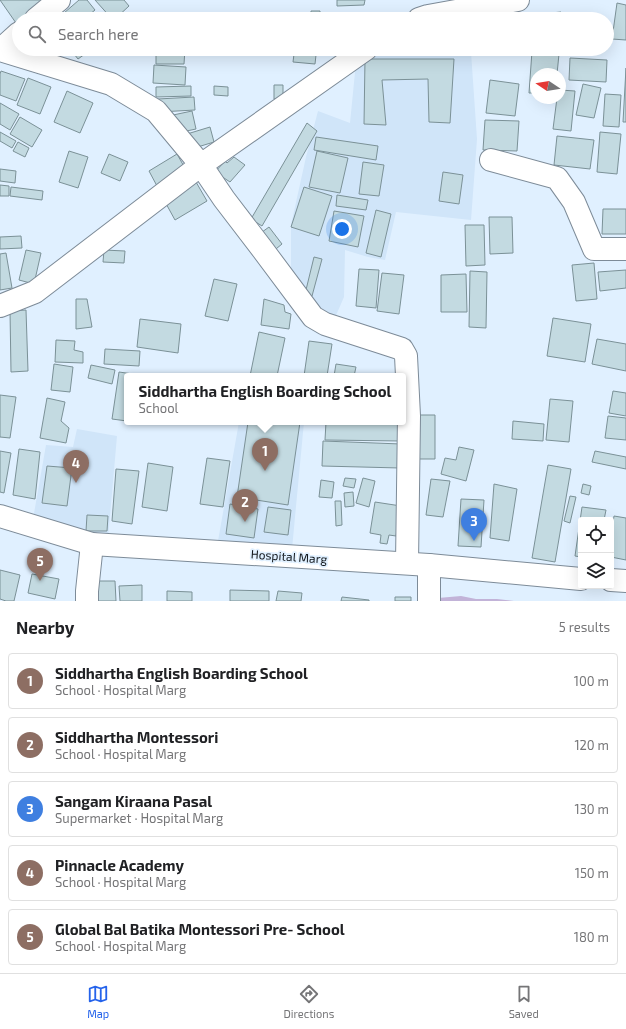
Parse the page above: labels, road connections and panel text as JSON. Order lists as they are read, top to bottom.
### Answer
{
  "streets": {
    "street": ["Hospital Marg"]
  },
  "north": "left",
  "page": {
    "search": "Search here",
    "popup": ["Siddhartha English Boarding School", "School"],
    "pins": [
      "1",
      "4",
      "2",
      "3",
      "5"
    ],
    "heading": ["Nearby", "5 results"],
    "list": [
      {
        "mark": "1",
        "name": "Siddhartha English Boarding School",
        "note": "School · Hospital Marg",
        "value": "100 m"
      },
      {
        "mark": "2",
        "name": "Siddhartha Montessori",
        "note": "School · Hospital Marg",
        "value": "120 m"
      },
      {
        "mark": "3",
        "name": "Sangam Kiraana Pasal",
        "note": "Supermarket · Hospital Marg",
        "value": "130 m"
      },
      {
        "mark": "4",
        "name": "Pinnacle Academy",
        "note": "School · Hospital Marg",
        "value": "150 m"
      },
      {
        "mark": "5",
        "name": "Global Bal Batika Montessori Pre- School",
        "note": "School · Hospital Marg",
        "value": "180 m"
      }
    ],
    "nav": ["Map", "Directions", "Saved"]
  }
}
